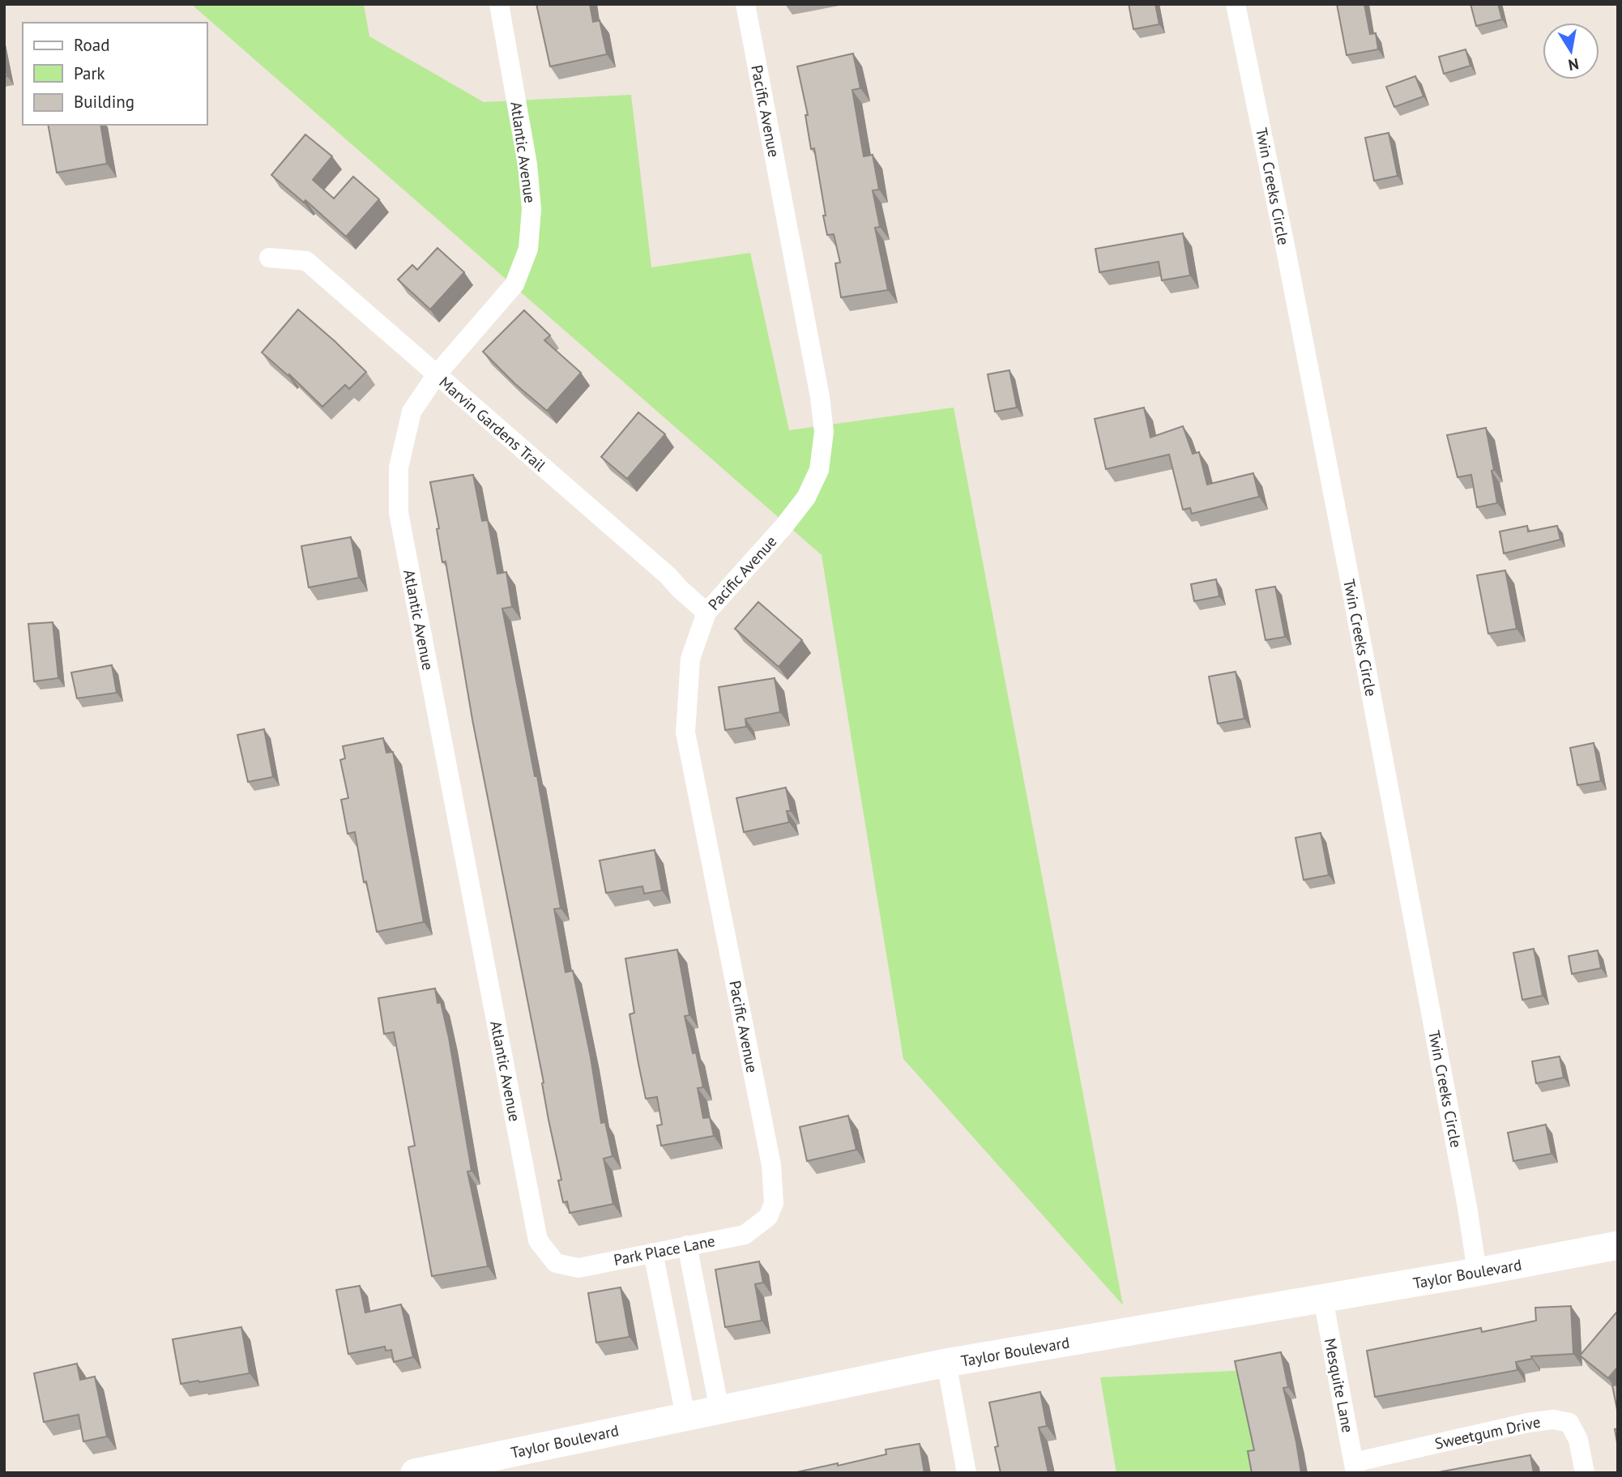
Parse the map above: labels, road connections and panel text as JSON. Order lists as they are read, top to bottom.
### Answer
{
  "streets": {
    "street": [
      "Pacific Avenue",
      "Atlantic Avenue",
      "Twin Creeks Circle",
      "Marvin Gardens Trail",
      "Park Place Lane",
      "Taylor Boulevard",
      "Mesquite Lane",
      "Sweetgum Drive"
    ]
  },
  "crossings": [
    ["Pacific Avenue", "Marvin Gardens Trail"],
    ["Pacific Avenue", "Park Place Lane"],
    ["Atlantic Avenue", "Marvin Gardens Trail"],
    ["Atlantic Avenue", "Park Place Lane"],
    ["Twin Creeks Circle", "Taylor Boulevard"],
    ["Taylor Boulevard", "Mesquite Lane"],
    ["Mesquite Lane", "Sweetgum Drive"]
  ],
  "legend": ["Road", "Park", "Building"],
  "north": "bottom"
}
